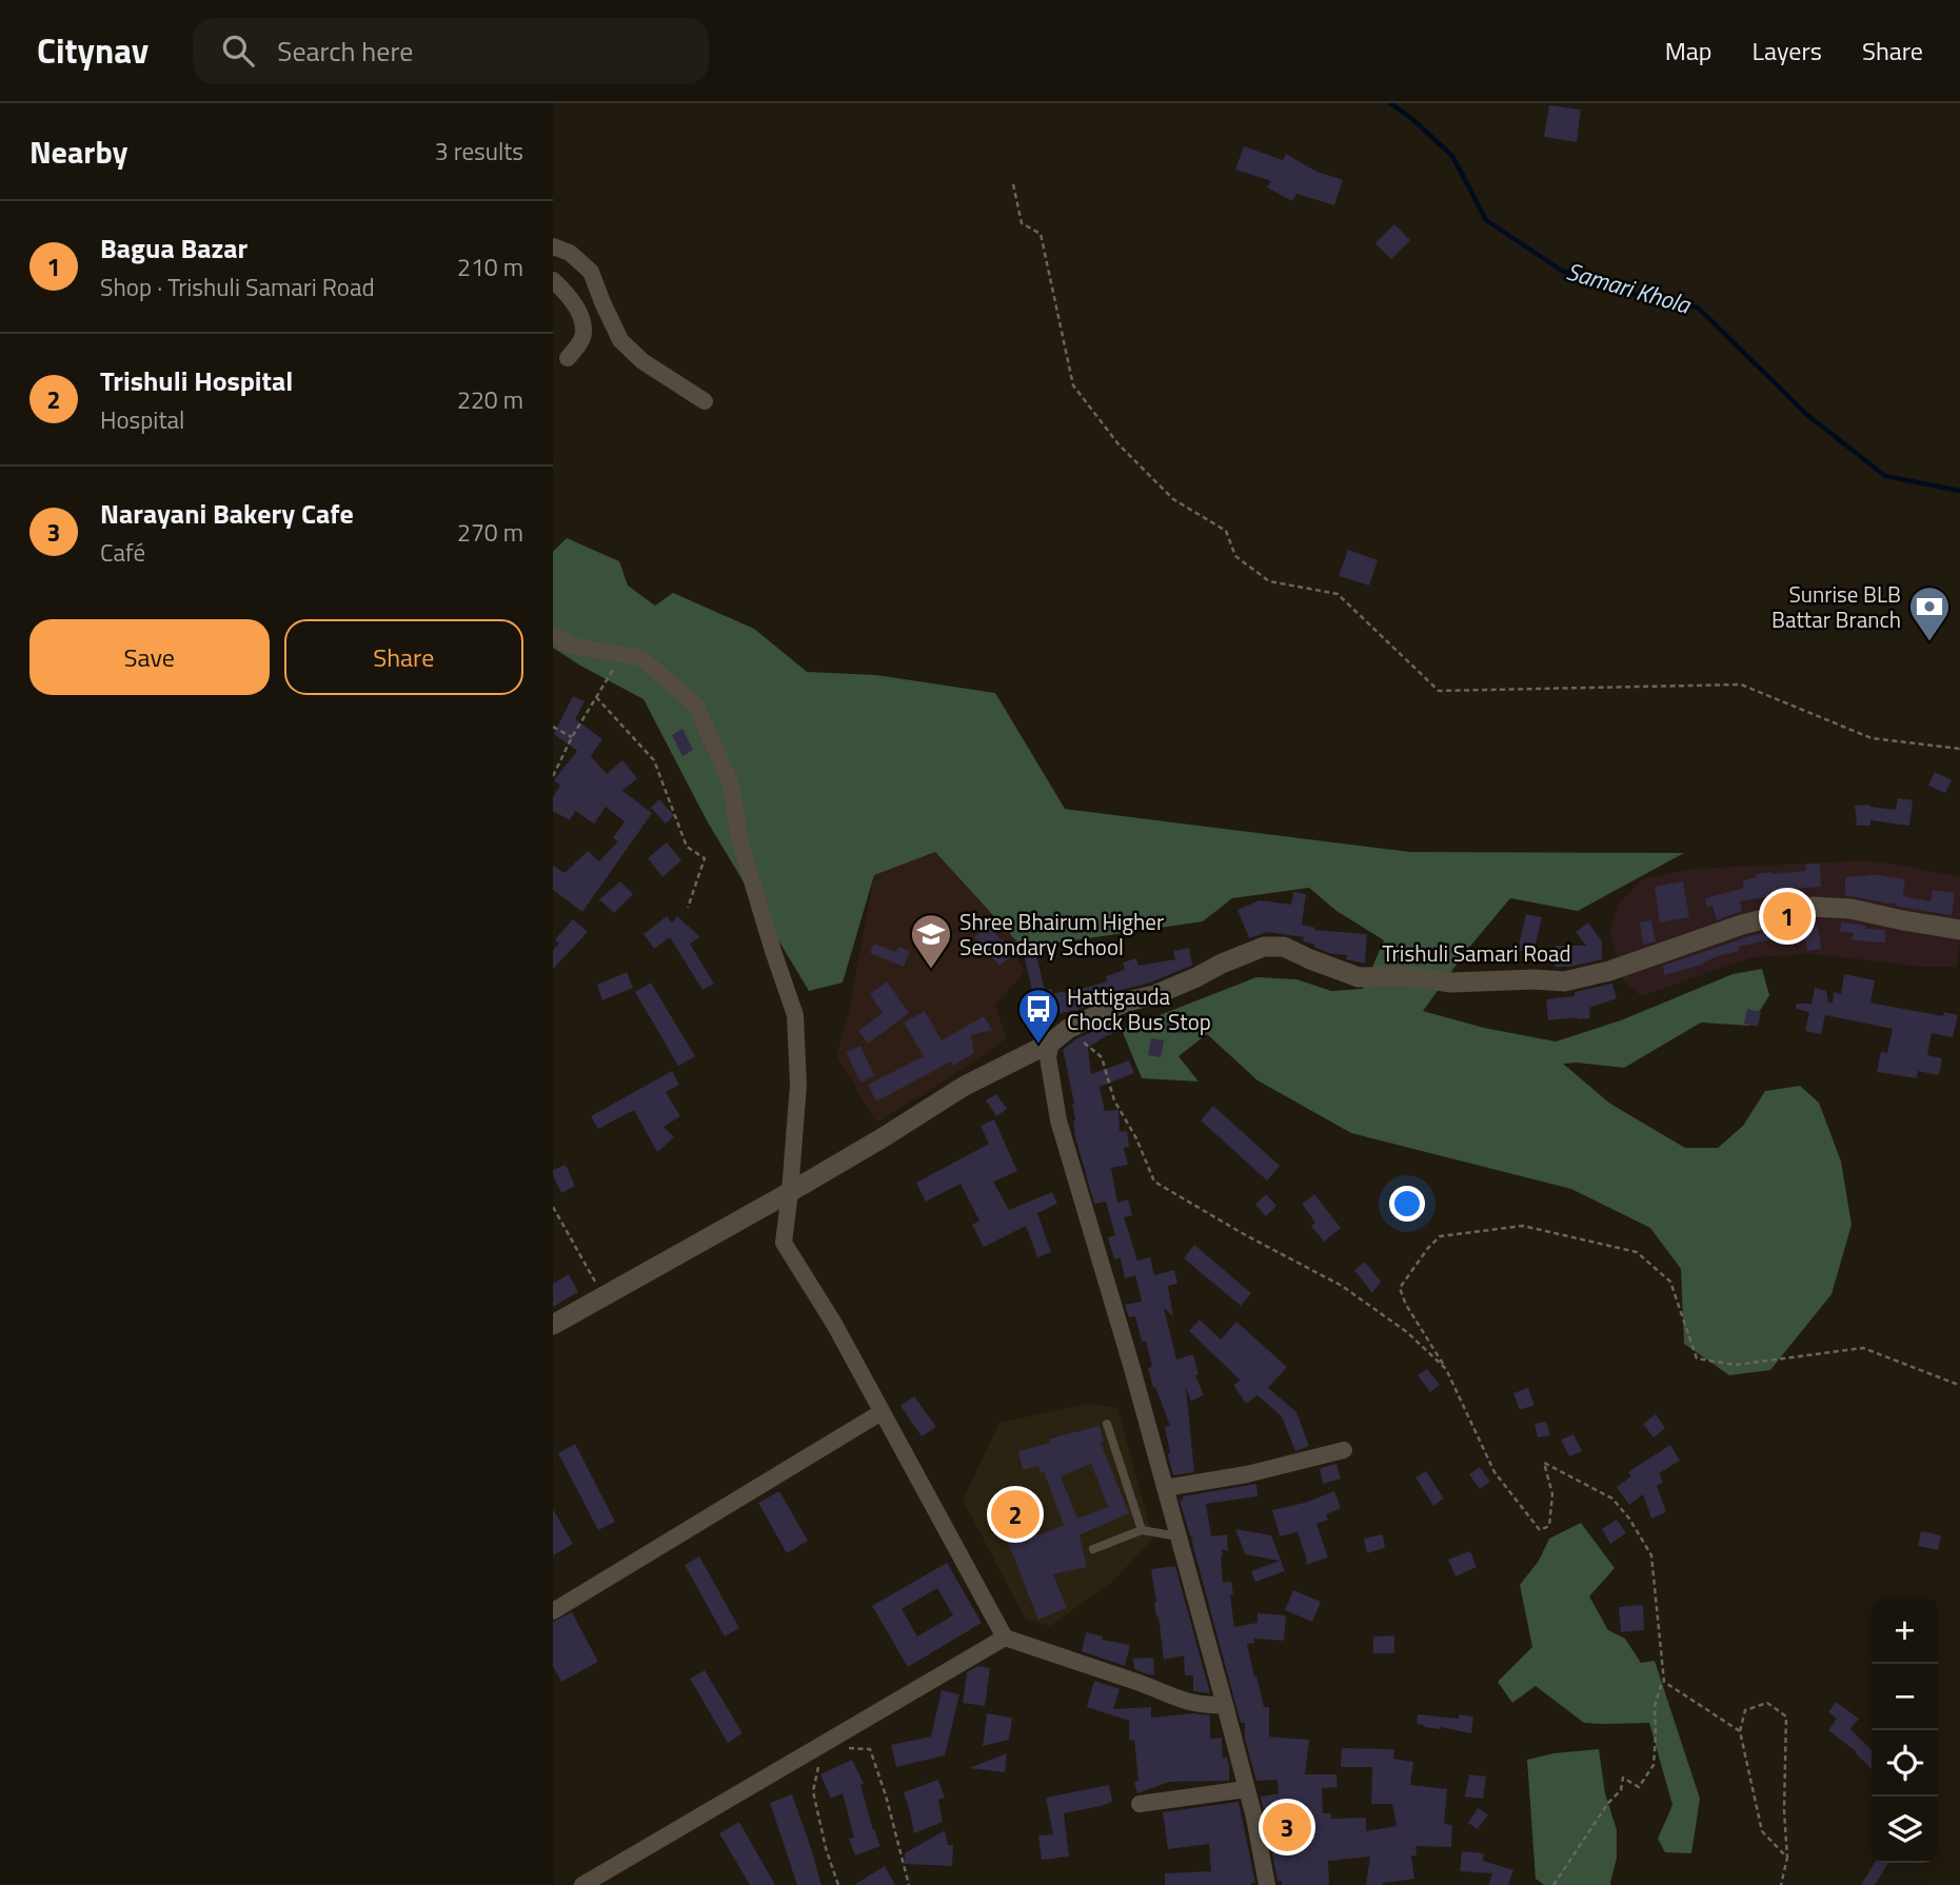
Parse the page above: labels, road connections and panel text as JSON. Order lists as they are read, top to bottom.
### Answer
{
  "streets": {
    "street": ["Trishuli Samari Road"]
  },
  "water": ["Samari Khola"],
  "places": {
    "bank": ["Sunrise BLB Battar Branch"],
    "school or university": ["Shree Bhairum Higher Secondary School"],
    "bus stop": ["Hattigauda Chock Bus Stop"]
  },
  "page": {
    "header": "Citynav",
    "search": "Search here",
    "nav": ["Map", "Layers", "Share"],
    "heading": ["Nearby", "3 results"],
    "list": [
      {
        "mark": "1",
        "name": "Bagua Bazar",
        "note": "Shop · Trishuli Samari Road",
        "value": "210 m"
      },
      {
        "mark": "2",
        "name": "Trishuli Hospital",
        "note": "Hospital",
        "value": "220 m"
      },
      {
        "mark": "3",
        "name": "Narayani Bakery Cafe",
        "note": "Café",
        "value": "270 m"
      }
    ],
    "buttons": ["Save", "Share"],
    "pins": ["1", "2", "3"],
    "map_buttons": ["+", "−"]
  }
}
